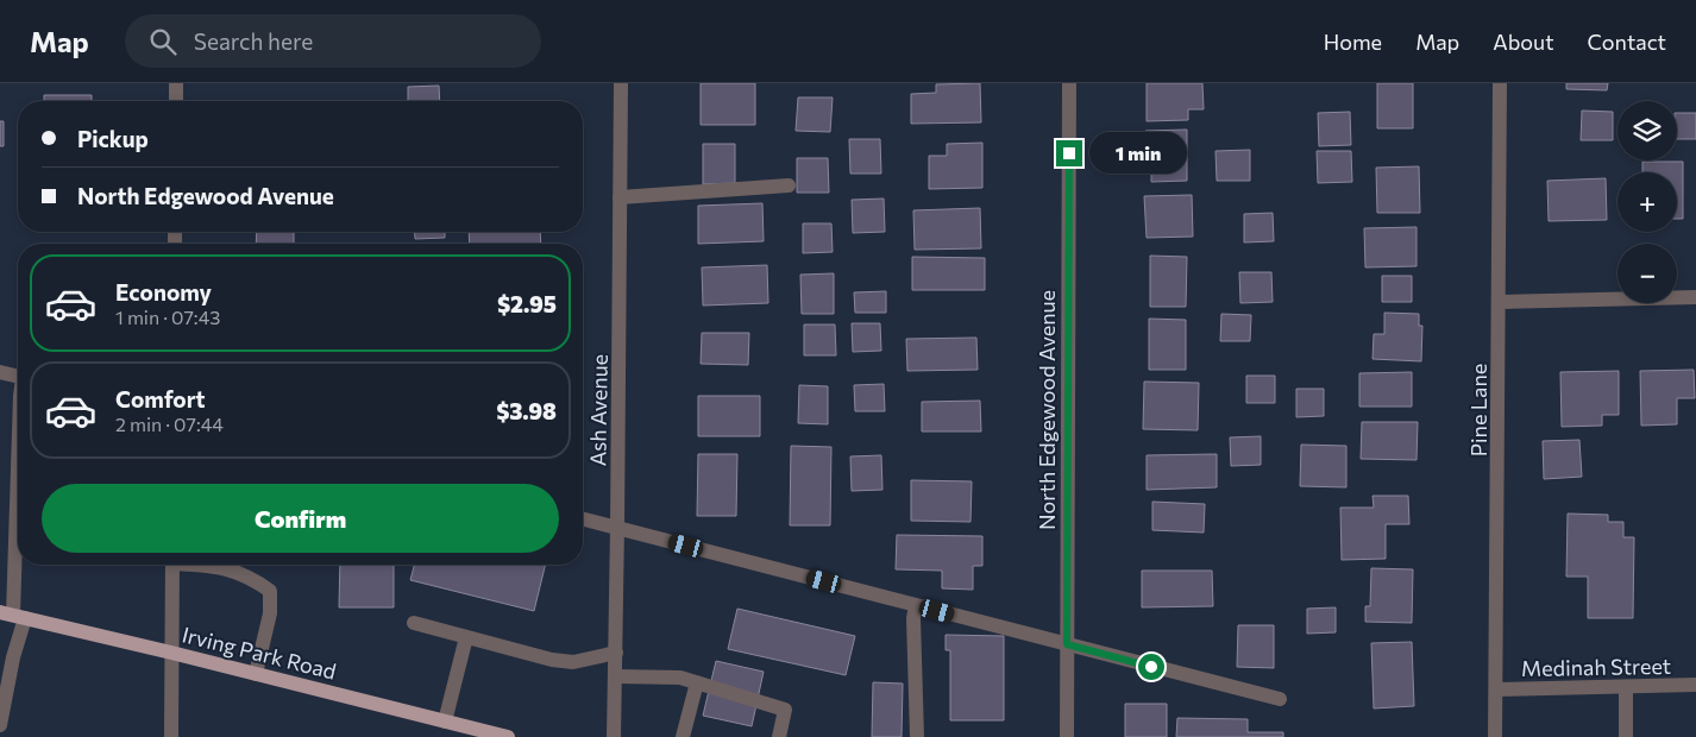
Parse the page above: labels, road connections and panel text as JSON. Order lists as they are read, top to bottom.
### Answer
{
  "streets": {
    "main road": ["Irving Park Road"],
    "street": [
      "Ash Avenue",
      "North Edgewood Avenue",
      "Pine Lane",
      "Medinah Street"
    ]
  },
  "crossings": [
    ["Pine Lane", "Medinah Street"]
  ],
  "page": {
    "header": "Map",
    "search": "Search here",
    "nav": [
      "Home",
      "Map",
      "About",
      "Contact"
    ],
    "map_buttons": ["+", "−"],
    "banner": ["Pickup", "North Edgewood Avenue"],
    "bubble": "1 min",
    "list": [
      {
        "name": "Economy",
        "note": "1 min · 07:43",
        "value": "$2.95"
      },
      {
        "name": "Comfort",
        "note": "2 min · 07:44",
        "value": "$3.98"
      }
    ],
    "buttons": "Confirm"
  }
}
